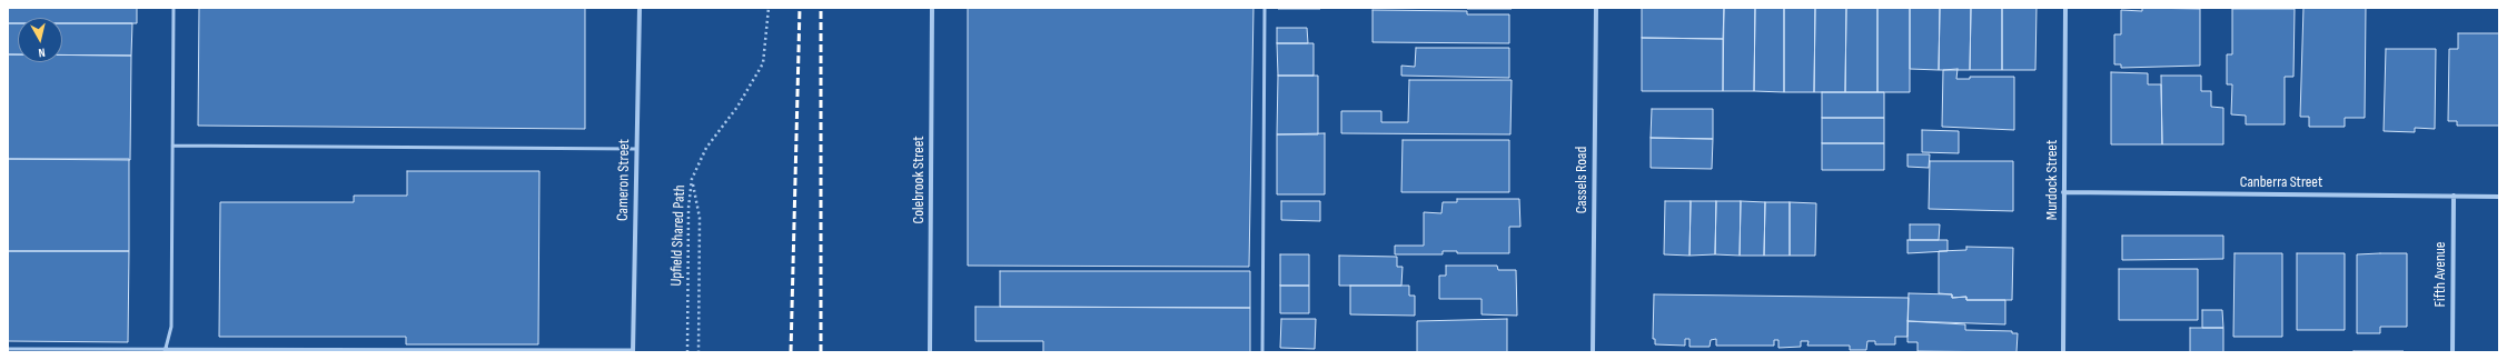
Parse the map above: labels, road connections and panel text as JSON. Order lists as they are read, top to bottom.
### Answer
{
  "streets": {
    "street": [
      "Cameron Street",
      "Colebrook Street",
      "Cassels Road",
      "Murdock Street",
      "Canberra Street",
      "Fifth Avenue"
    ],
    "path": ["Upfield Shared Path"]
  },
  "crossings": [
    ["Murdock Street", "Canberra Street"],
    ["Canberra Street", "Fifth Avenue"]
  ],
  "north": "bottom"
}
